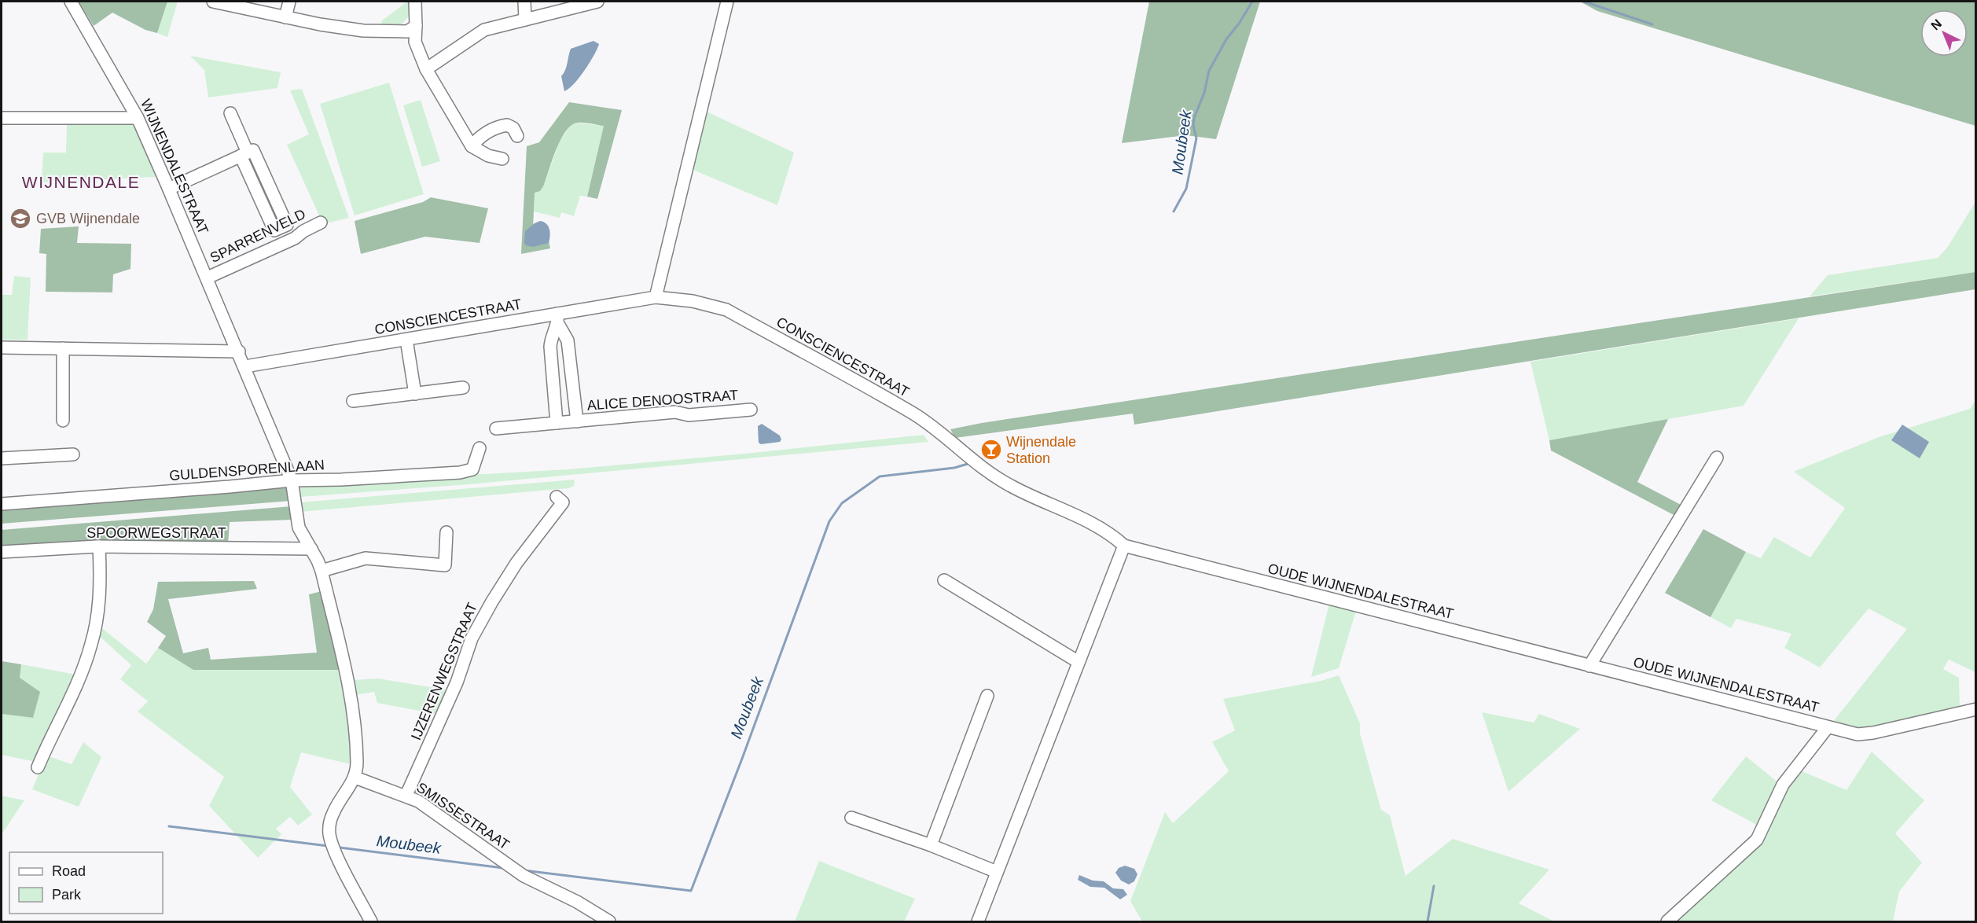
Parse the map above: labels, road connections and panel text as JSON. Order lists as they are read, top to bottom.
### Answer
{
  "streets": {
    "street": [
      "WIJNENDALESTRAAT",
      "SPARRENVELD",
      "CONSCIENCESTRAAT",
      "ALICE DENOOSTRAAT",
      "GULDENSPORENLAAN",
      "SPOORWEGSTRAAT",
      "OUDE WIJNENDALESTRAAT",
      "IJZERENWEGSTRAAT",
      "SMISSESTRAAT"
    ]
  },
  "crossings": [
    ["WIJNENDALESTRAAT", "SPARRENVELD"],
    ["CONSCIENCESTRAAT", "ALICE DENOOSTRAAT"],
    ["CONSCIENCESTRAAT", "OUDE WIJNENDALESTRAAT"],
    ["IJZERENWEGSTRAAT", "SMISSESTRAAT"]
  ],
  "districts": ["WIJNENDALE"],
  "water": ["Moubeek"],
  "places": {
    "school or university": ["GVB Wijnendale"],
    "bar": ["Wijnendale Station"]
  },
  "legend": ["Road", "Park"],
  "north": "top left"
}
